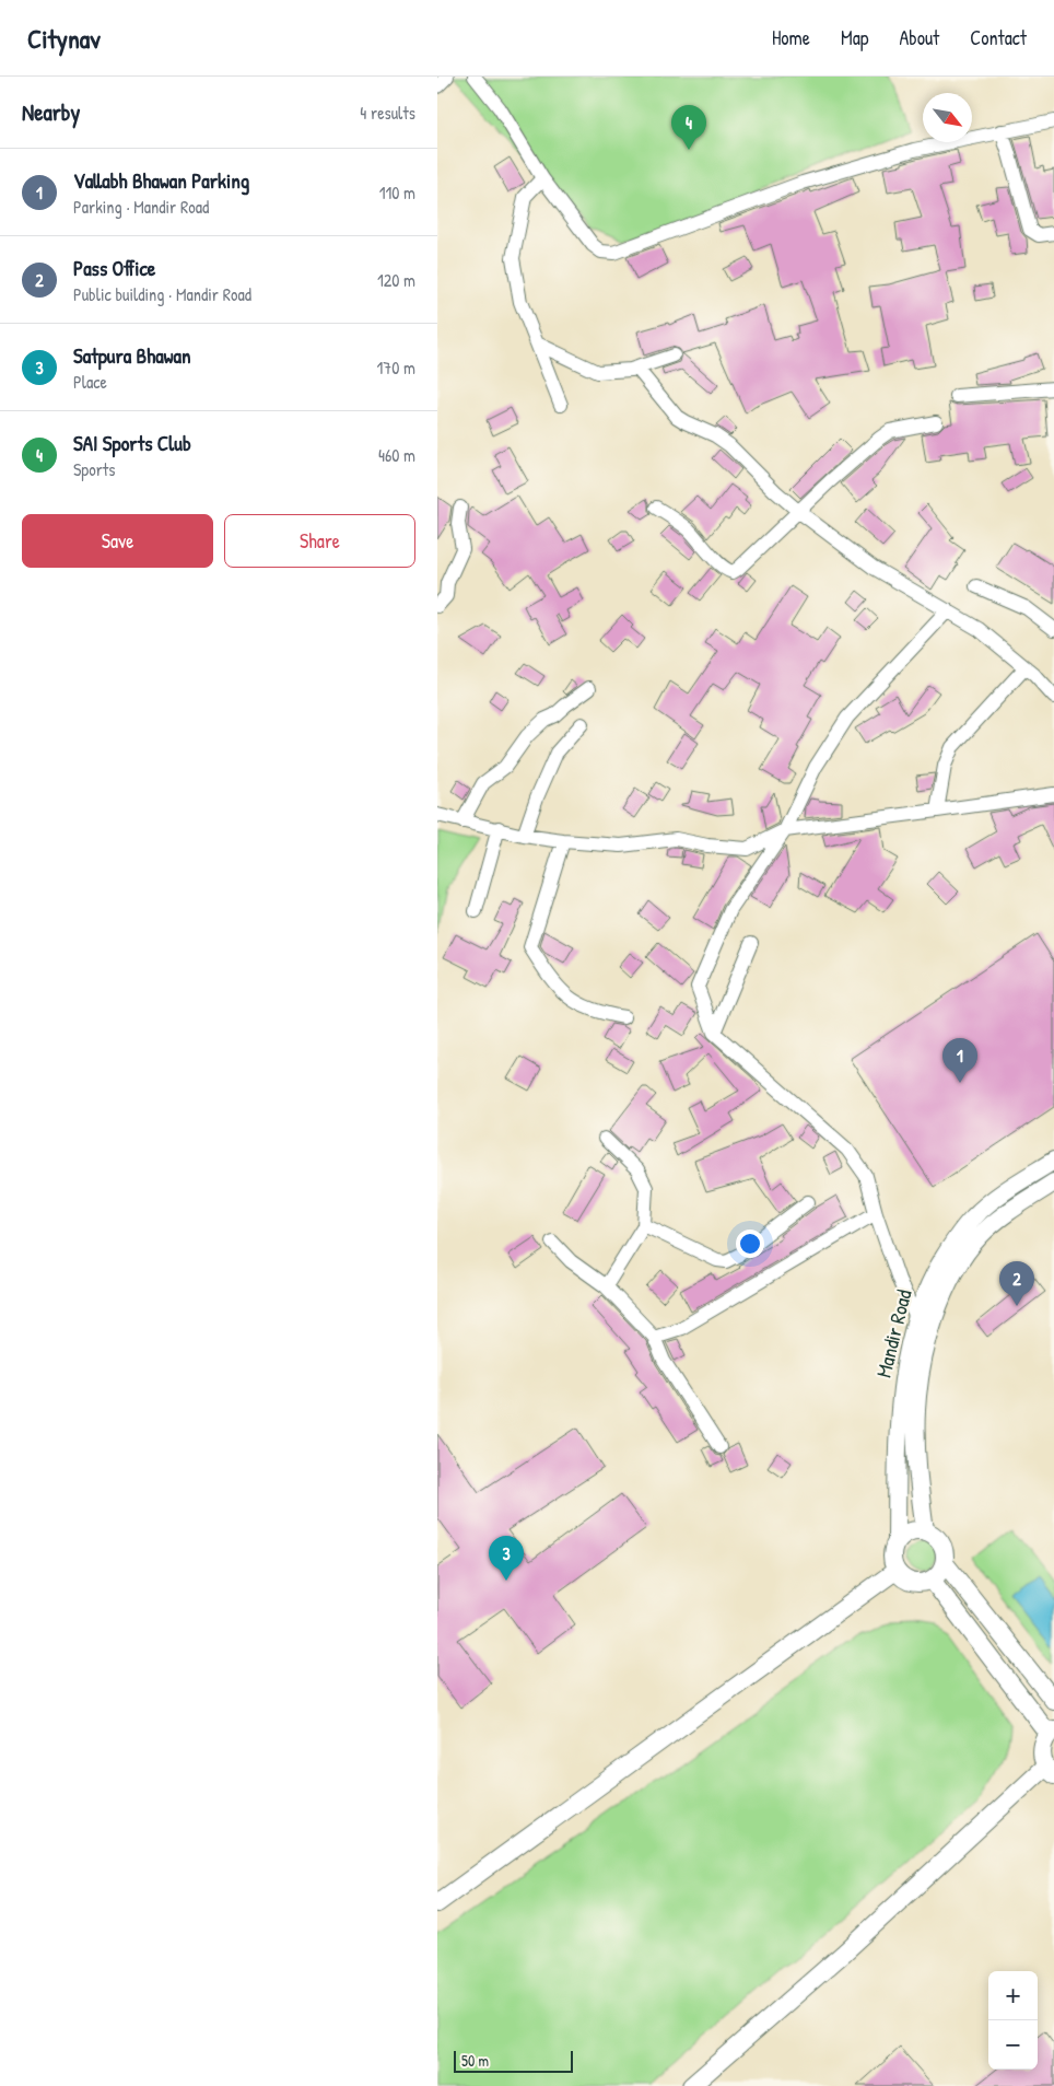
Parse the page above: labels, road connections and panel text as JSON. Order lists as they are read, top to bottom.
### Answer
{
  "streets": {
    "street": ["Mandir Road"]
  },
  "scale_bar": "50 m",
  "north": "bottom right",
  "page": {
    "header": "Citynav",
    "nav": [
      "Home",
      "Map",
      "About",
      "Contact"
    ],
    "heading": ["Nearby", "4 results"],
    "pins": [
      "4",
      "1",
      "2",
      "3"
    ],
    "list": [
      {
        "mark": "1",
        "name": "Vallabh Bhawan Parking",
        "note": "Parking · Mandir Road",
        "value": "110 m"
      },
      {
        "mark": "2",
        "name": "Pass Office",
        "note": "Public building · Mandir Road",
        "value": "120 m"
      },
      {
        "mark": "3",
        "name": "Satpura Bhawan",
        "note": "Place",
        "value": "170 m"
      },
      {
        "mark": "4",
        "name": "SAI Sports Club",
        "note": "Sports",
        "value": "460 m"
      }
    ],
    "buttons": ["Save", "Share"],
    "map_buttons": ["+", "−"],
    "scale": "50 m"
  }
}
